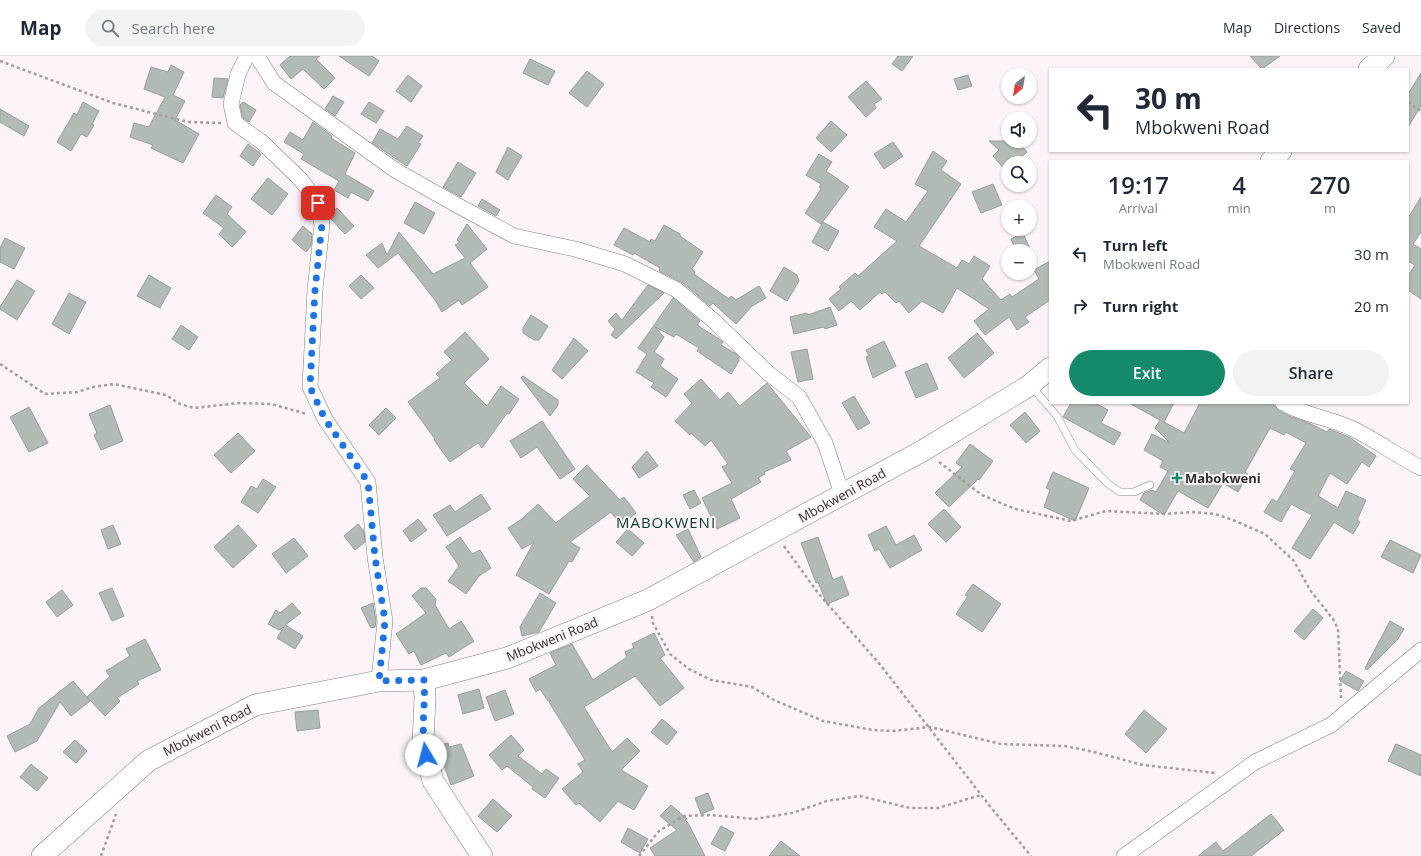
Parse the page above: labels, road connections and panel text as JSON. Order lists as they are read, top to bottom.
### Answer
{
  "streets": {
    "street": ["Mbokweni Road"]
  },
  "districts": ["MABOKWENI"],
  "places": {
    "health": ["Mabokweni"]
  },
  "north": "bottom left",
  "page": {
    "header": "Map",
    "search": "Search here",
    "nav": ["Map", "Directions", "Saved"],
    "map_buttons": ["+", "−"],
    "turn": ["30 m", "Mbokweni Road"],
    "eta": [
      "19:17",
      "Arrival",
      "4",
      "min",
      "270",
      "m"
    ],
    "list": [
      {
        "name": "Turn left",
        "note": "Mbokweni Road",
        "value": "30 m"
      },
      {
        "name": "Turn right",
        "value": "20 m"
      }
    ],
    "buttons": ["Exit", "Share"]
  }
}
